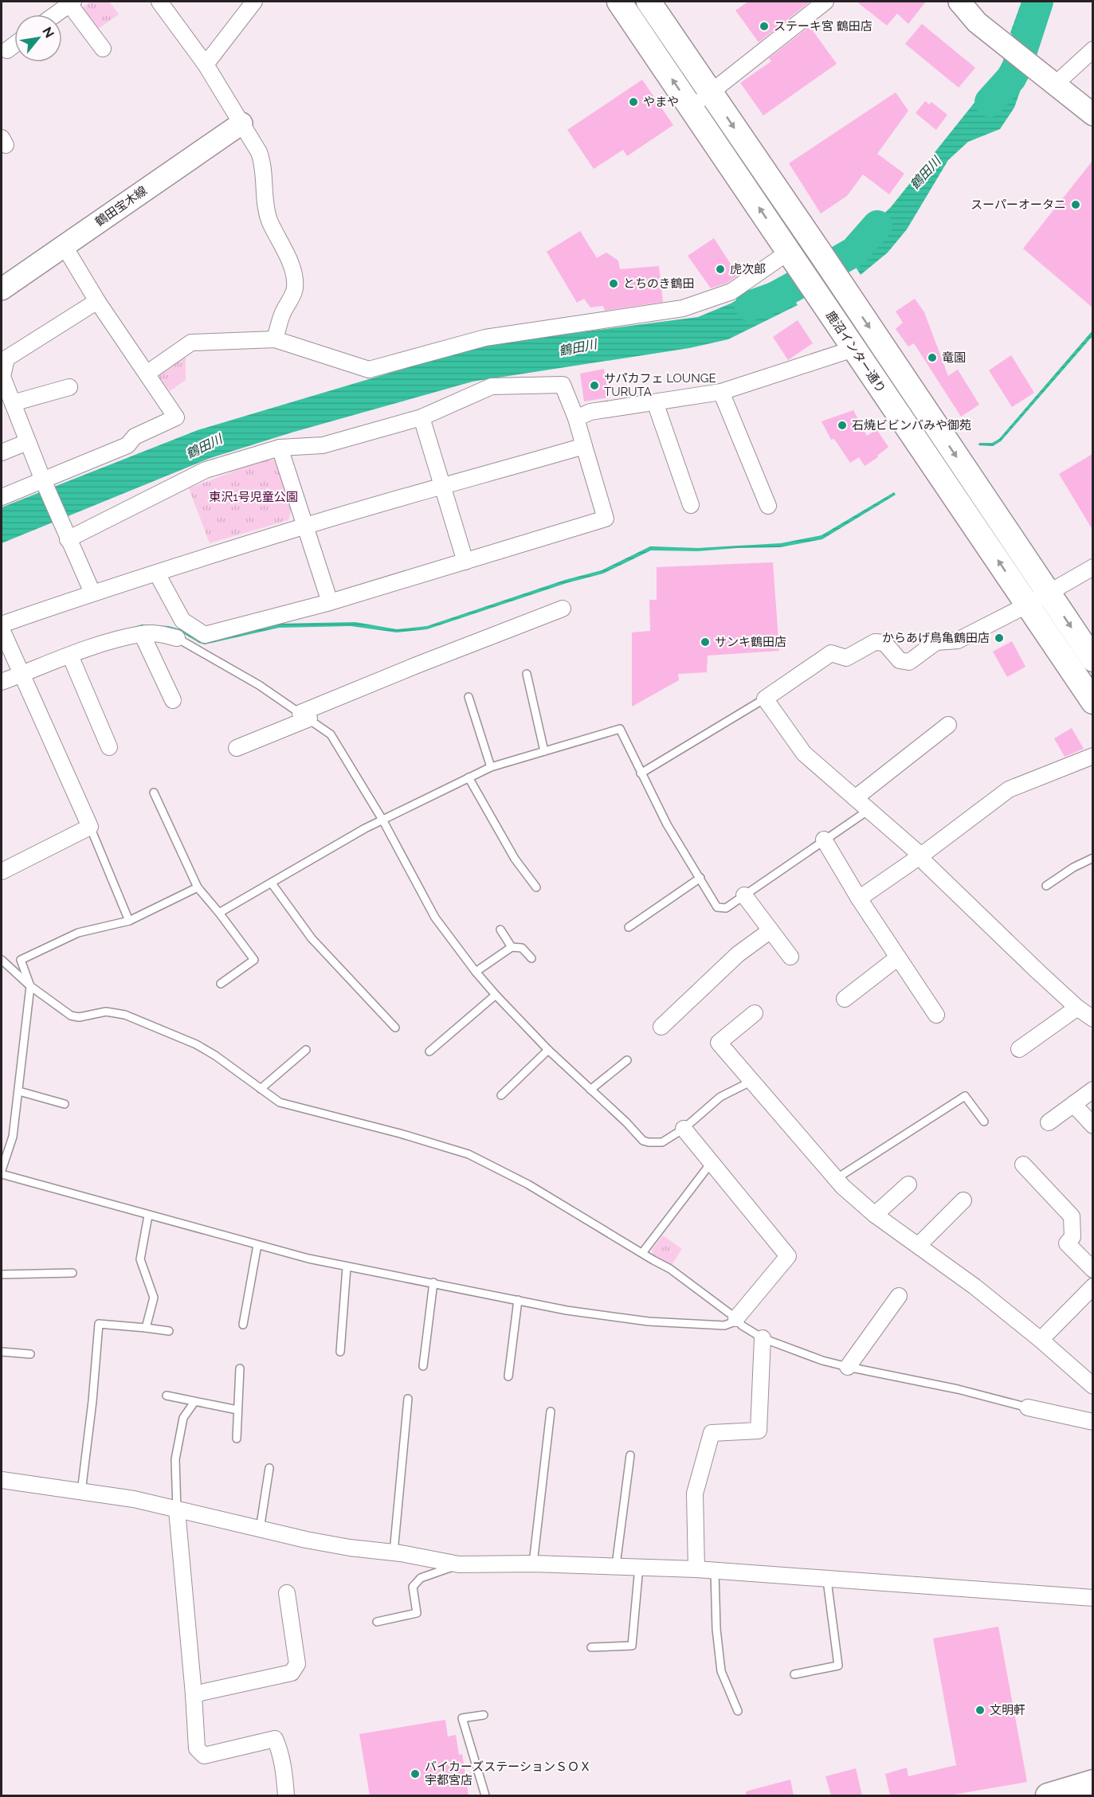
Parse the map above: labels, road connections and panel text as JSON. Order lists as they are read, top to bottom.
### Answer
{
  "streets": {
    "main road": ["鹿沼インター通り"],
    "street": ["鶴田宝木線"]
  },
  "water": ["鶴田川"],
  "parks": ["東沢1号児童公園"],
  "places": [
    "ステーキ宮 鶴田店",
    "やまや",
    "スーパーオータニ",
    "虎次郎",
    "とちのき鶴田",
    "竜園",
    "サパカフェ LOUNGE TURUTA",
    "石焼ビビンバみや御苑",
    "からあげ鳥亀鶴田店",
    "サンキ鶴田店",
    "文明軒",
    "バイカーズステーションＳＯＸ 宇都宮店"
  ],
  "north": "top right"
}
